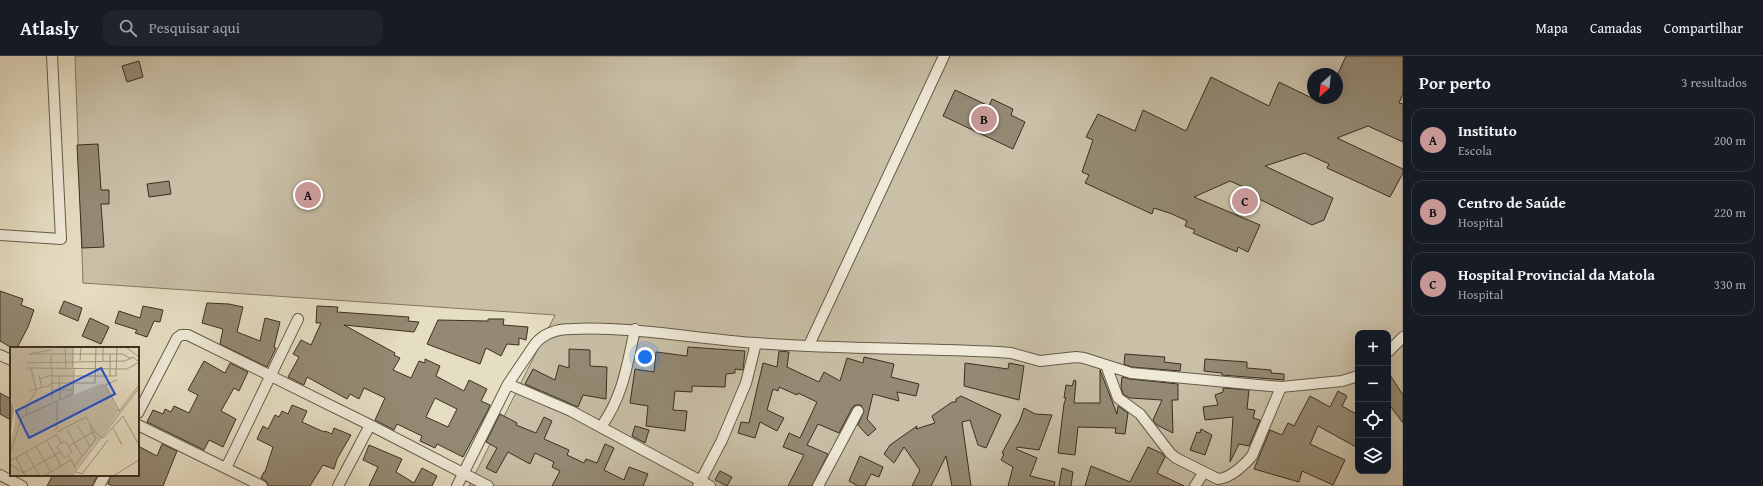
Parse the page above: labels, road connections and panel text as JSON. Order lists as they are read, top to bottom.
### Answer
{
  "north": "bottom left",
  "page": {
    "header": "Atlasly",
    "search": "Pesquisar aqui",
    "nav": ["Mapa", "Camadas", "Compartilhar"],
    "heading": ["Por perto", "3 resultados"],
    "pins": ["B", "A", "C"],
    "list": [
      {
        "mark": "A",
        "name": "Instituto",
        "note": "Escola",
        "value": "200 m"
      },
      {
        "mark": "B",
        "name": "Centro de Saúde",
        "note": "Hospital",
        "value": "220 m"
      },
      {
        "mark": "C",
        "name": "Hospital Provincial da Matola",
        "note": "Hospital",
        "value": "330 m"
      }
    ],
    "map_buttons": ["+", "−"]
  }
}
